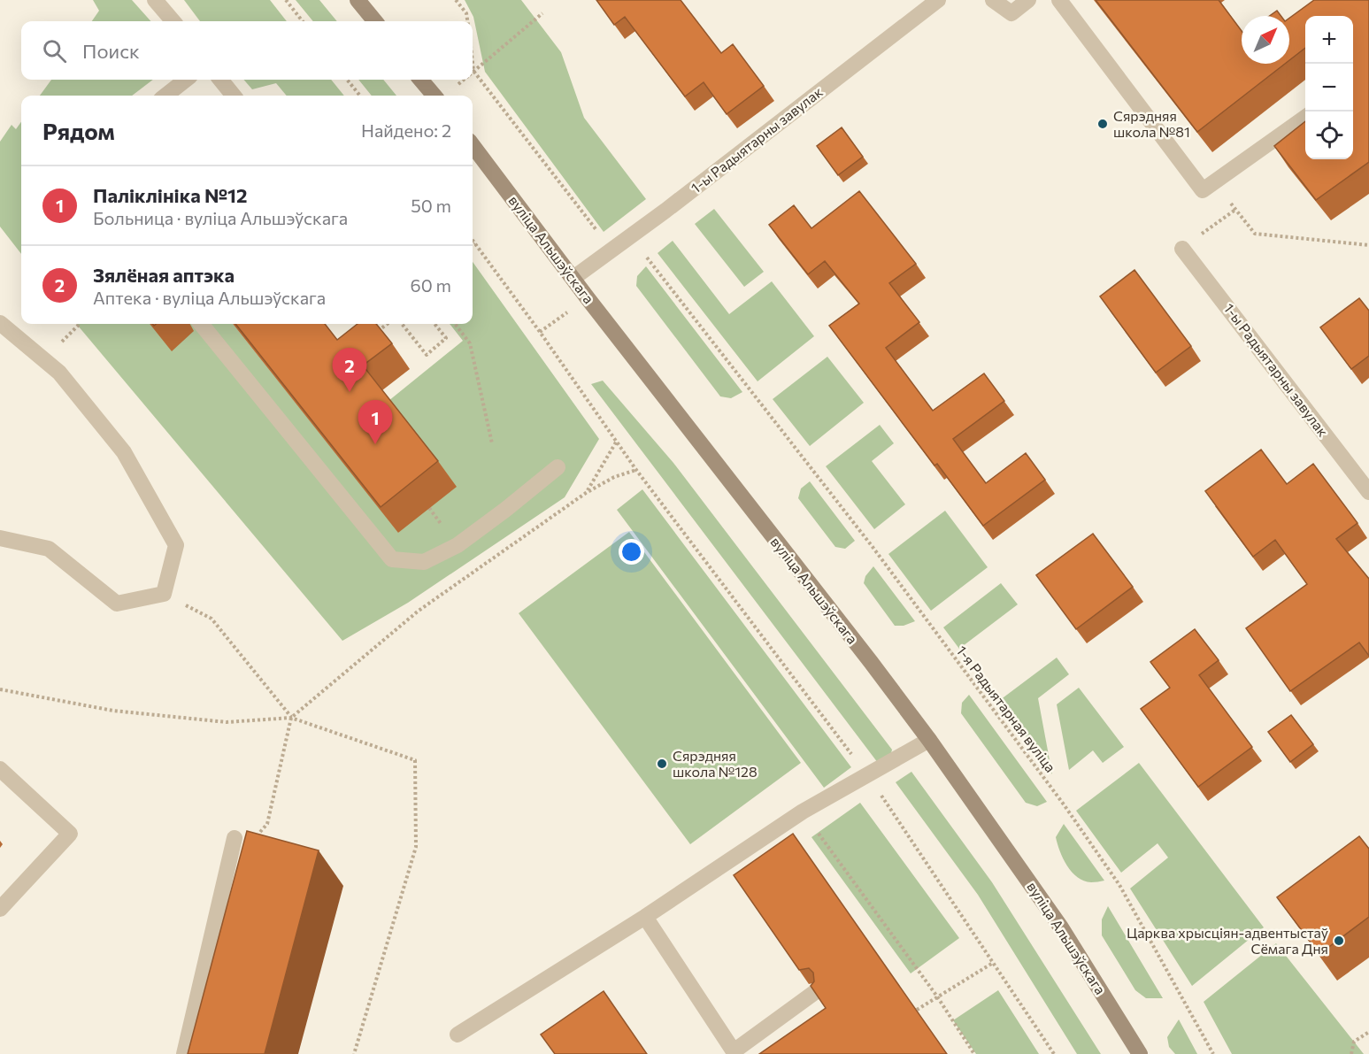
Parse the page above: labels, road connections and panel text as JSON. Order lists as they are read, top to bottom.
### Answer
{
  "streets": {
    "main road": ["вуліца Альшэўскага"],
    "street": ["1-ы Радыятарны завулак"],
    "path": ["1-я Радыятарная вуліца"]
  },
  "crossings": [
    ["1-ы Радыятарны завулак", "вуліца Альшэўскага"],
    ["1-ы Радыятарны завулак", "1-я Радыятарная вуліца"]
  ],
  "places": ["Сярэдняя школа №81", "Сярэдняя школа №128", "Царква хрысціян-адвентыстаў Сёмага Дня"],
  "north": "top right",
  "page": {
    "map_buttons": ["+", "−"],
    "search": "Поиск",
    "heading": ["Рядом", "Найдено: 2"],
    "list": [
      {
        "mark": "1",
        "name": "Паліклініка №12",
        "note": "Больница · вуліца Альшэўскага",
        "value": "50 m"
      },
      {
        "mark": "2",
        "name": "Зялёная аптэка",
        "note": "Аптека · вуліца Альшэўскага",
        "value": "60 m"
      }
    ],
    "pins": ["2", "1"]
  }
}
